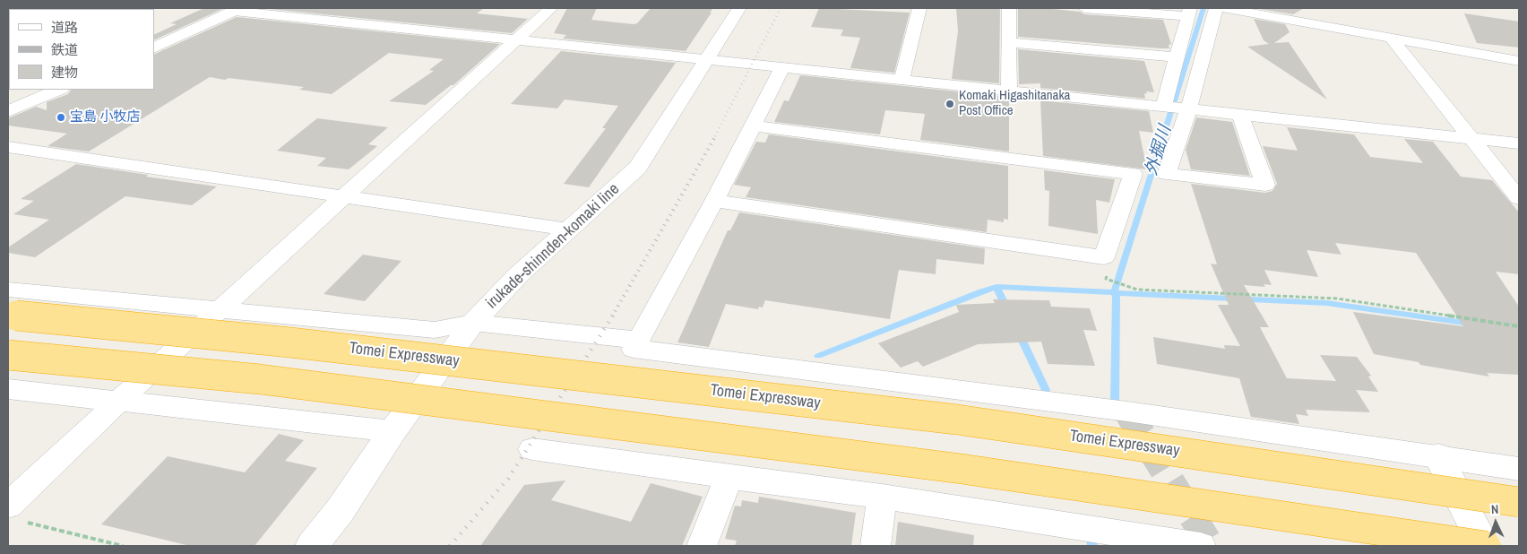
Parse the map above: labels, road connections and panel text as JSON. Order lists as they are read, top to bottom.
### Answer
{
  "streets": {
    "highway": ["Tomei Expressway"],
    "main road": ["irukade-shinnden-komaki line"]
  },
  "water": ["外掘川"],
  "places": ["Komaki Higashitanaka Post Office", "宝島 小牧店"],
  "legend": ["道路", "鉄道", "建物"],
  "north": "top"
}
